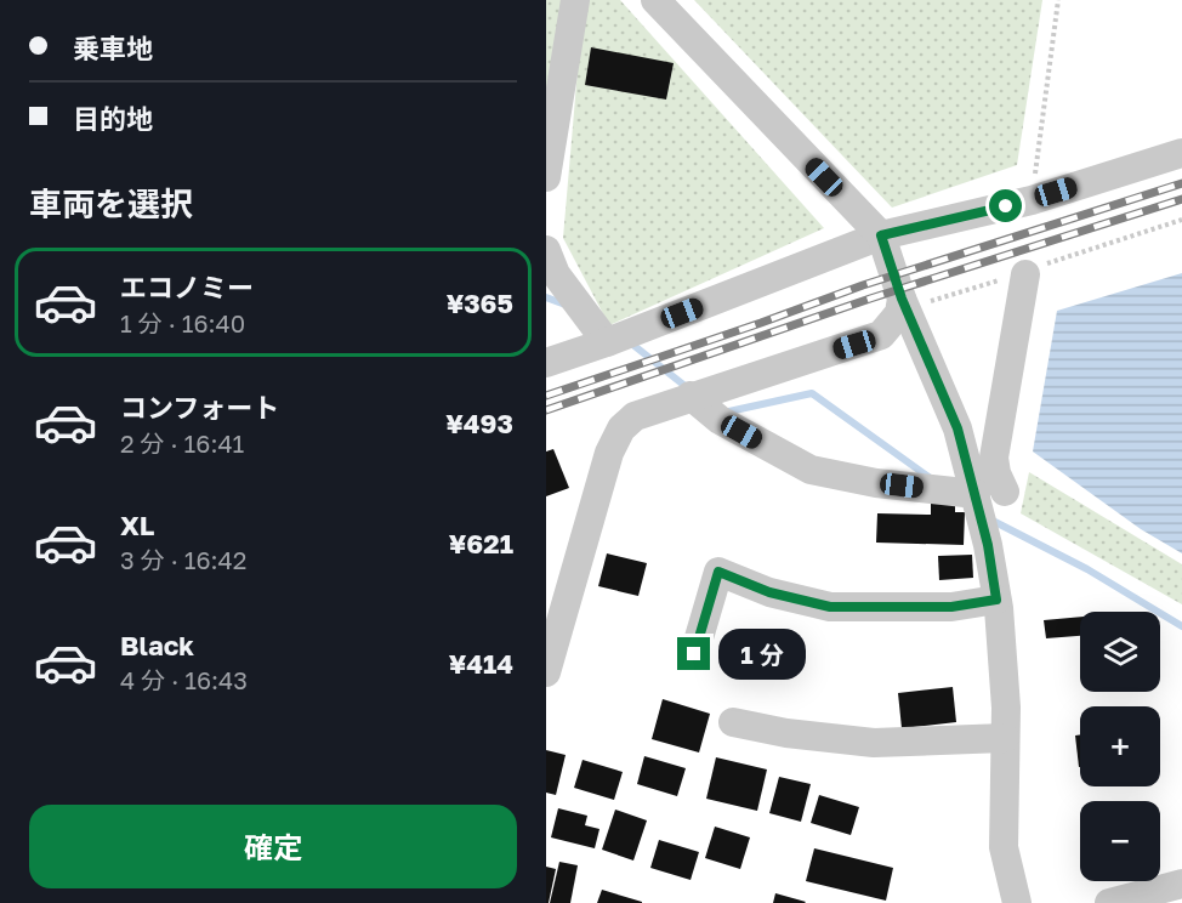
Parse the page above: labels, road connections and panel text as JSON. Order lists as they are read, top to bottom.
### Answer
{
  "page": {
    "banner": ["乗車地", "目的地"],
    "heading": "車両を選択",
    "list": [
      {
        "name": "エコノミー",
        "note": "1 分 · 16:40",
        "value": "¥365"
      },
      {
        "name": "コンフォート",
        "note": "2 分 · 16:41",
        "value": "¥493"
      },
      {
        "name": "XL",
        "note": "3 分 · 16:42",
        "value": "¥621"
      },
      {
        "name": "Black",
        "note": "4 分 · 16:43",
        "value": "¥414"
      }
    ],
    "map_buttons": ["+", "−"],
    "bubble": "1 分",
    "buttons": "確定"
  }
}
